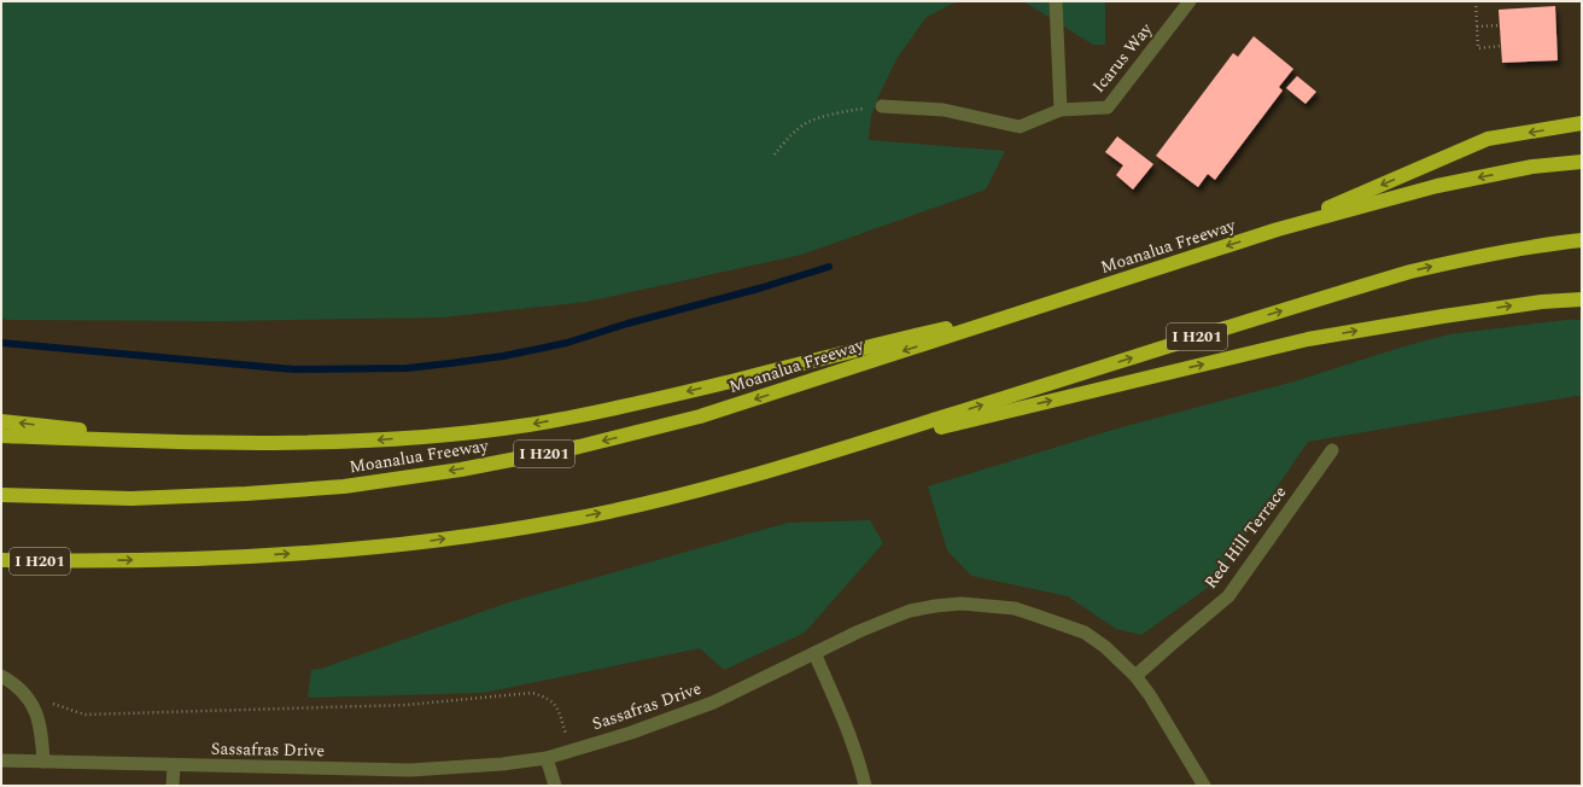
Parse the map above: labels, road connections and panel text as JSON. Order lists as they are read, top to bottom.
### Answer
{
  "streets": {
    "highway": ["Moanalua Freeway", "I H201"],
    "street": ["Icarus Way", "Red Hill Terrace", "Sassafras Drive"]
  },
  "crossings": [
    ["Red Hill Terrace", "Sassafras Drive"]
  ]
}
